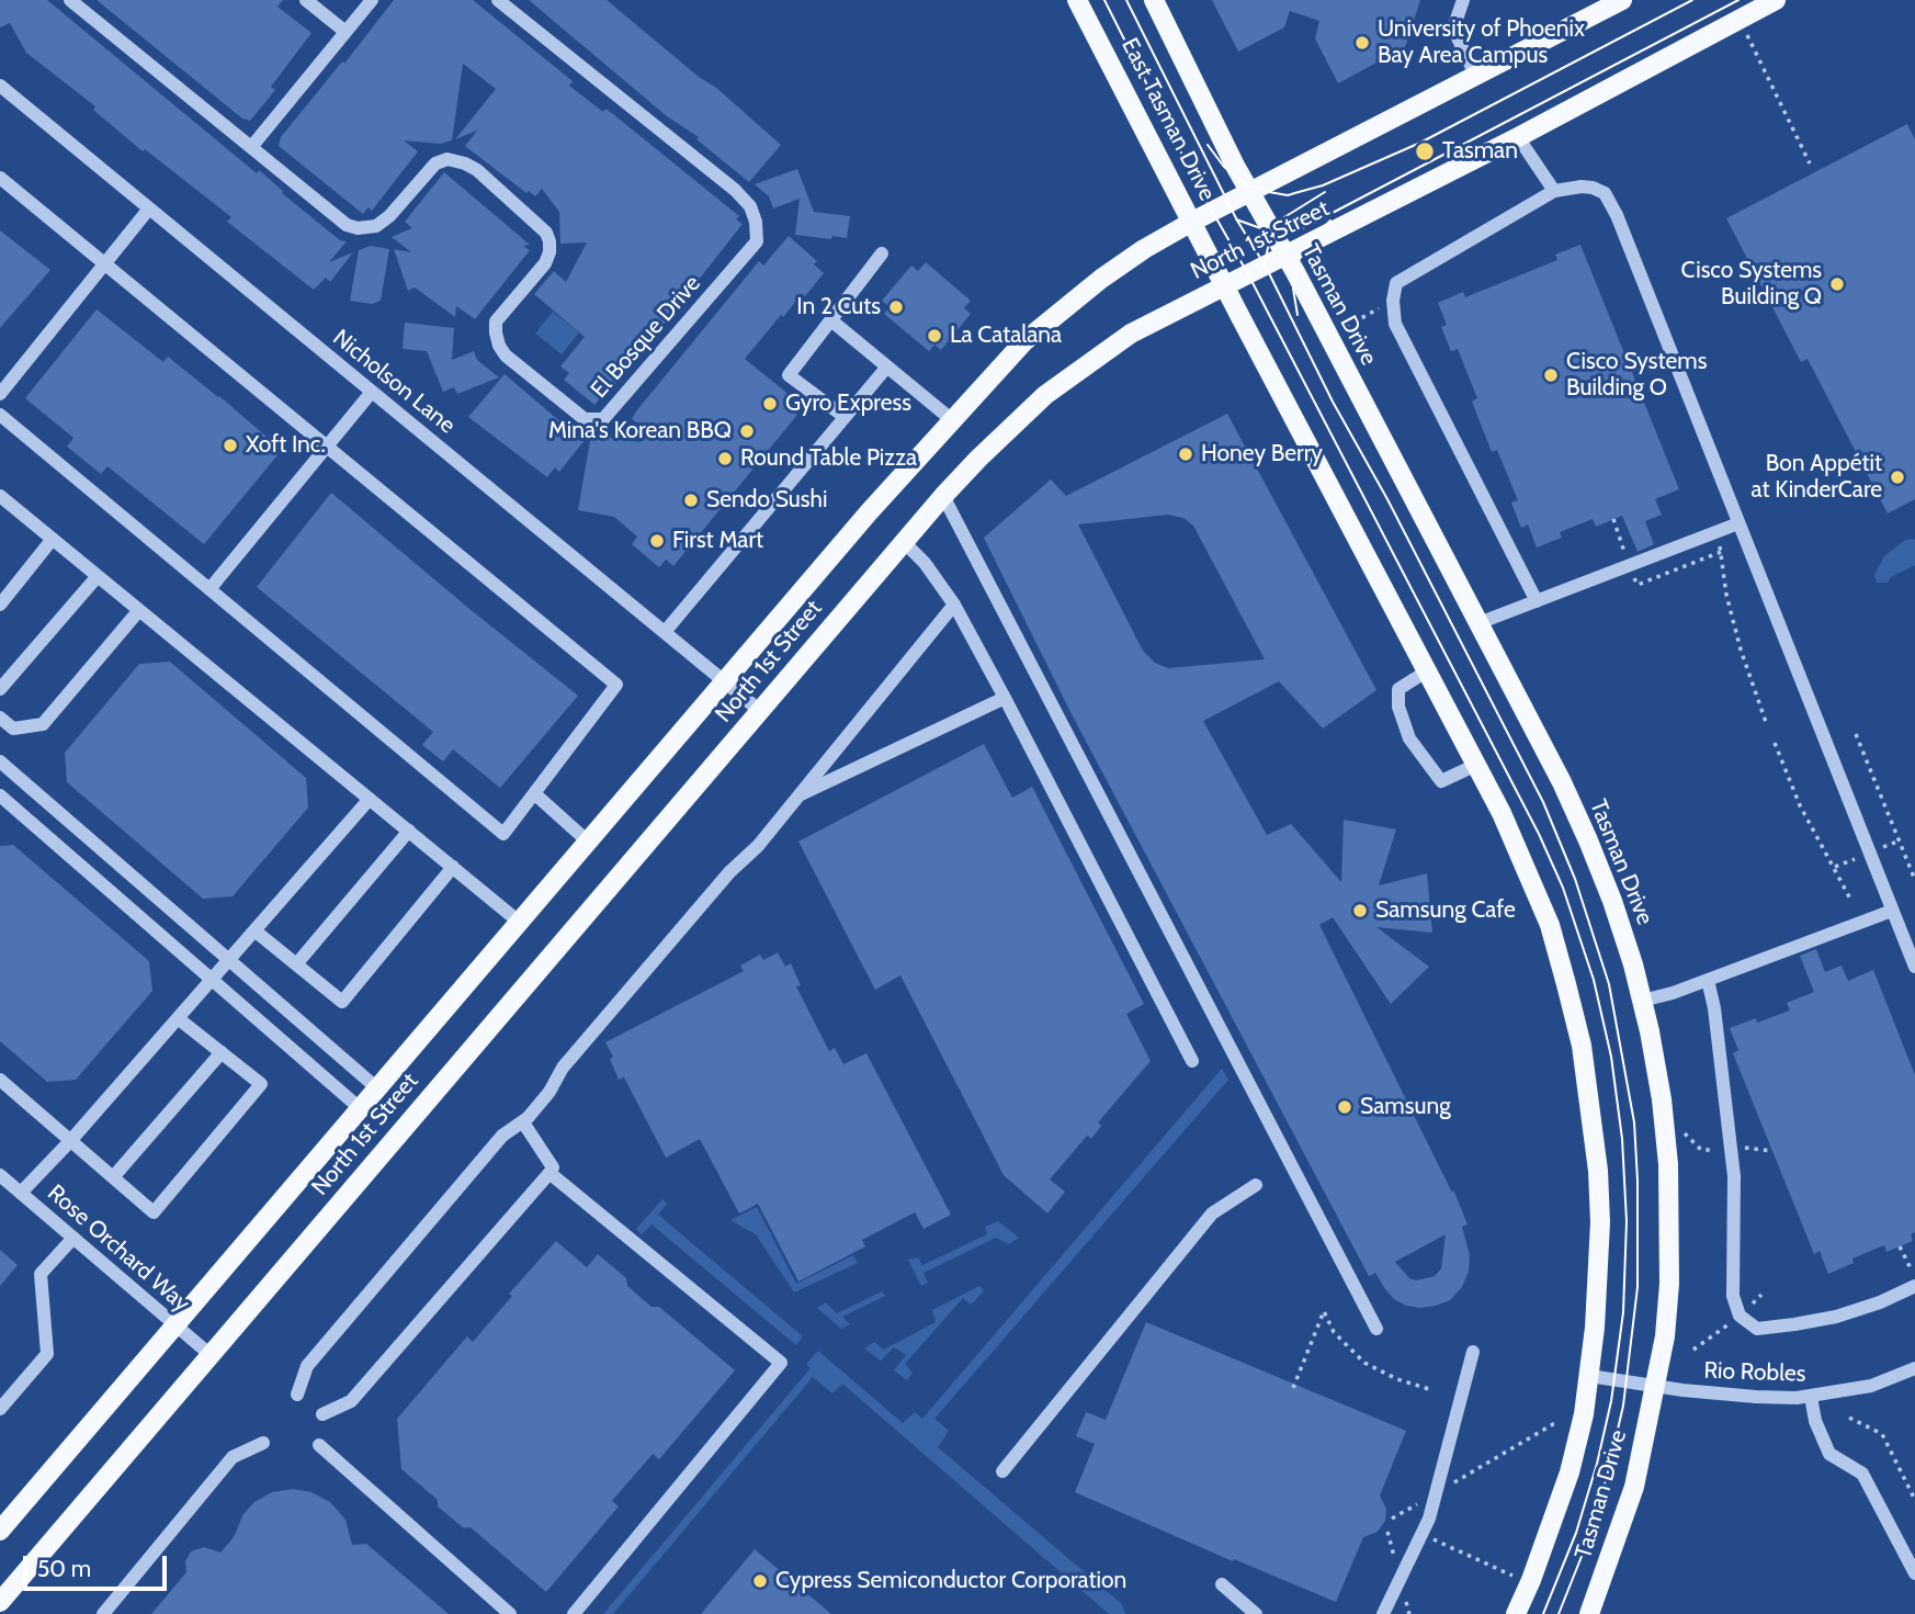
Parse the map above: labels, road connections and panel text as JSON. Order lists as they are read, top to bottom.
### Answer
{
  "streets": {
    "main road": ["East Tasman Drive", "North 1st Street", "Tasman Drive"],
    "street": [
      "El Bosque Drive",
      "Nicholson Lane",
      "Rose Orchard Way",
      "Rio Robles"
    ]
  },
  "crossings": [
    ["East Tasman Drive", "North 1st Street"],
    ["East Tasman Drive", "Tasman Drive"],
    ["North 1st Street", "Tasman Drive"],
    ["North 1st Street", "Nicholson Lane"],
    ["North 1st Street", "Rose Orchard Way"],
    ["Tasman Drive", "Rio Robles"]
  ],
  "places": [
    "University of Phoenix Bay Area Campus",
    "Tasman",
    "Cisco Systems Building Q",
    "In 2 Cuts",
    "La Catalana",
    "Cisco Systems Building O",
    "Gyro Express",
    "Mina's Korean BBQ",
    "Xoft Inc.",
    "Honey Berry",
    "Round Table Pizza",
    "Bon Appétit at KinderCare",
    "Sendo Sushi",
    "First Mart",
    "Samsung Cafe",
    "Samsung",
    "Cypress Semiconductor Corporation"
  ],
  "scale_bar": "50 m"
}
